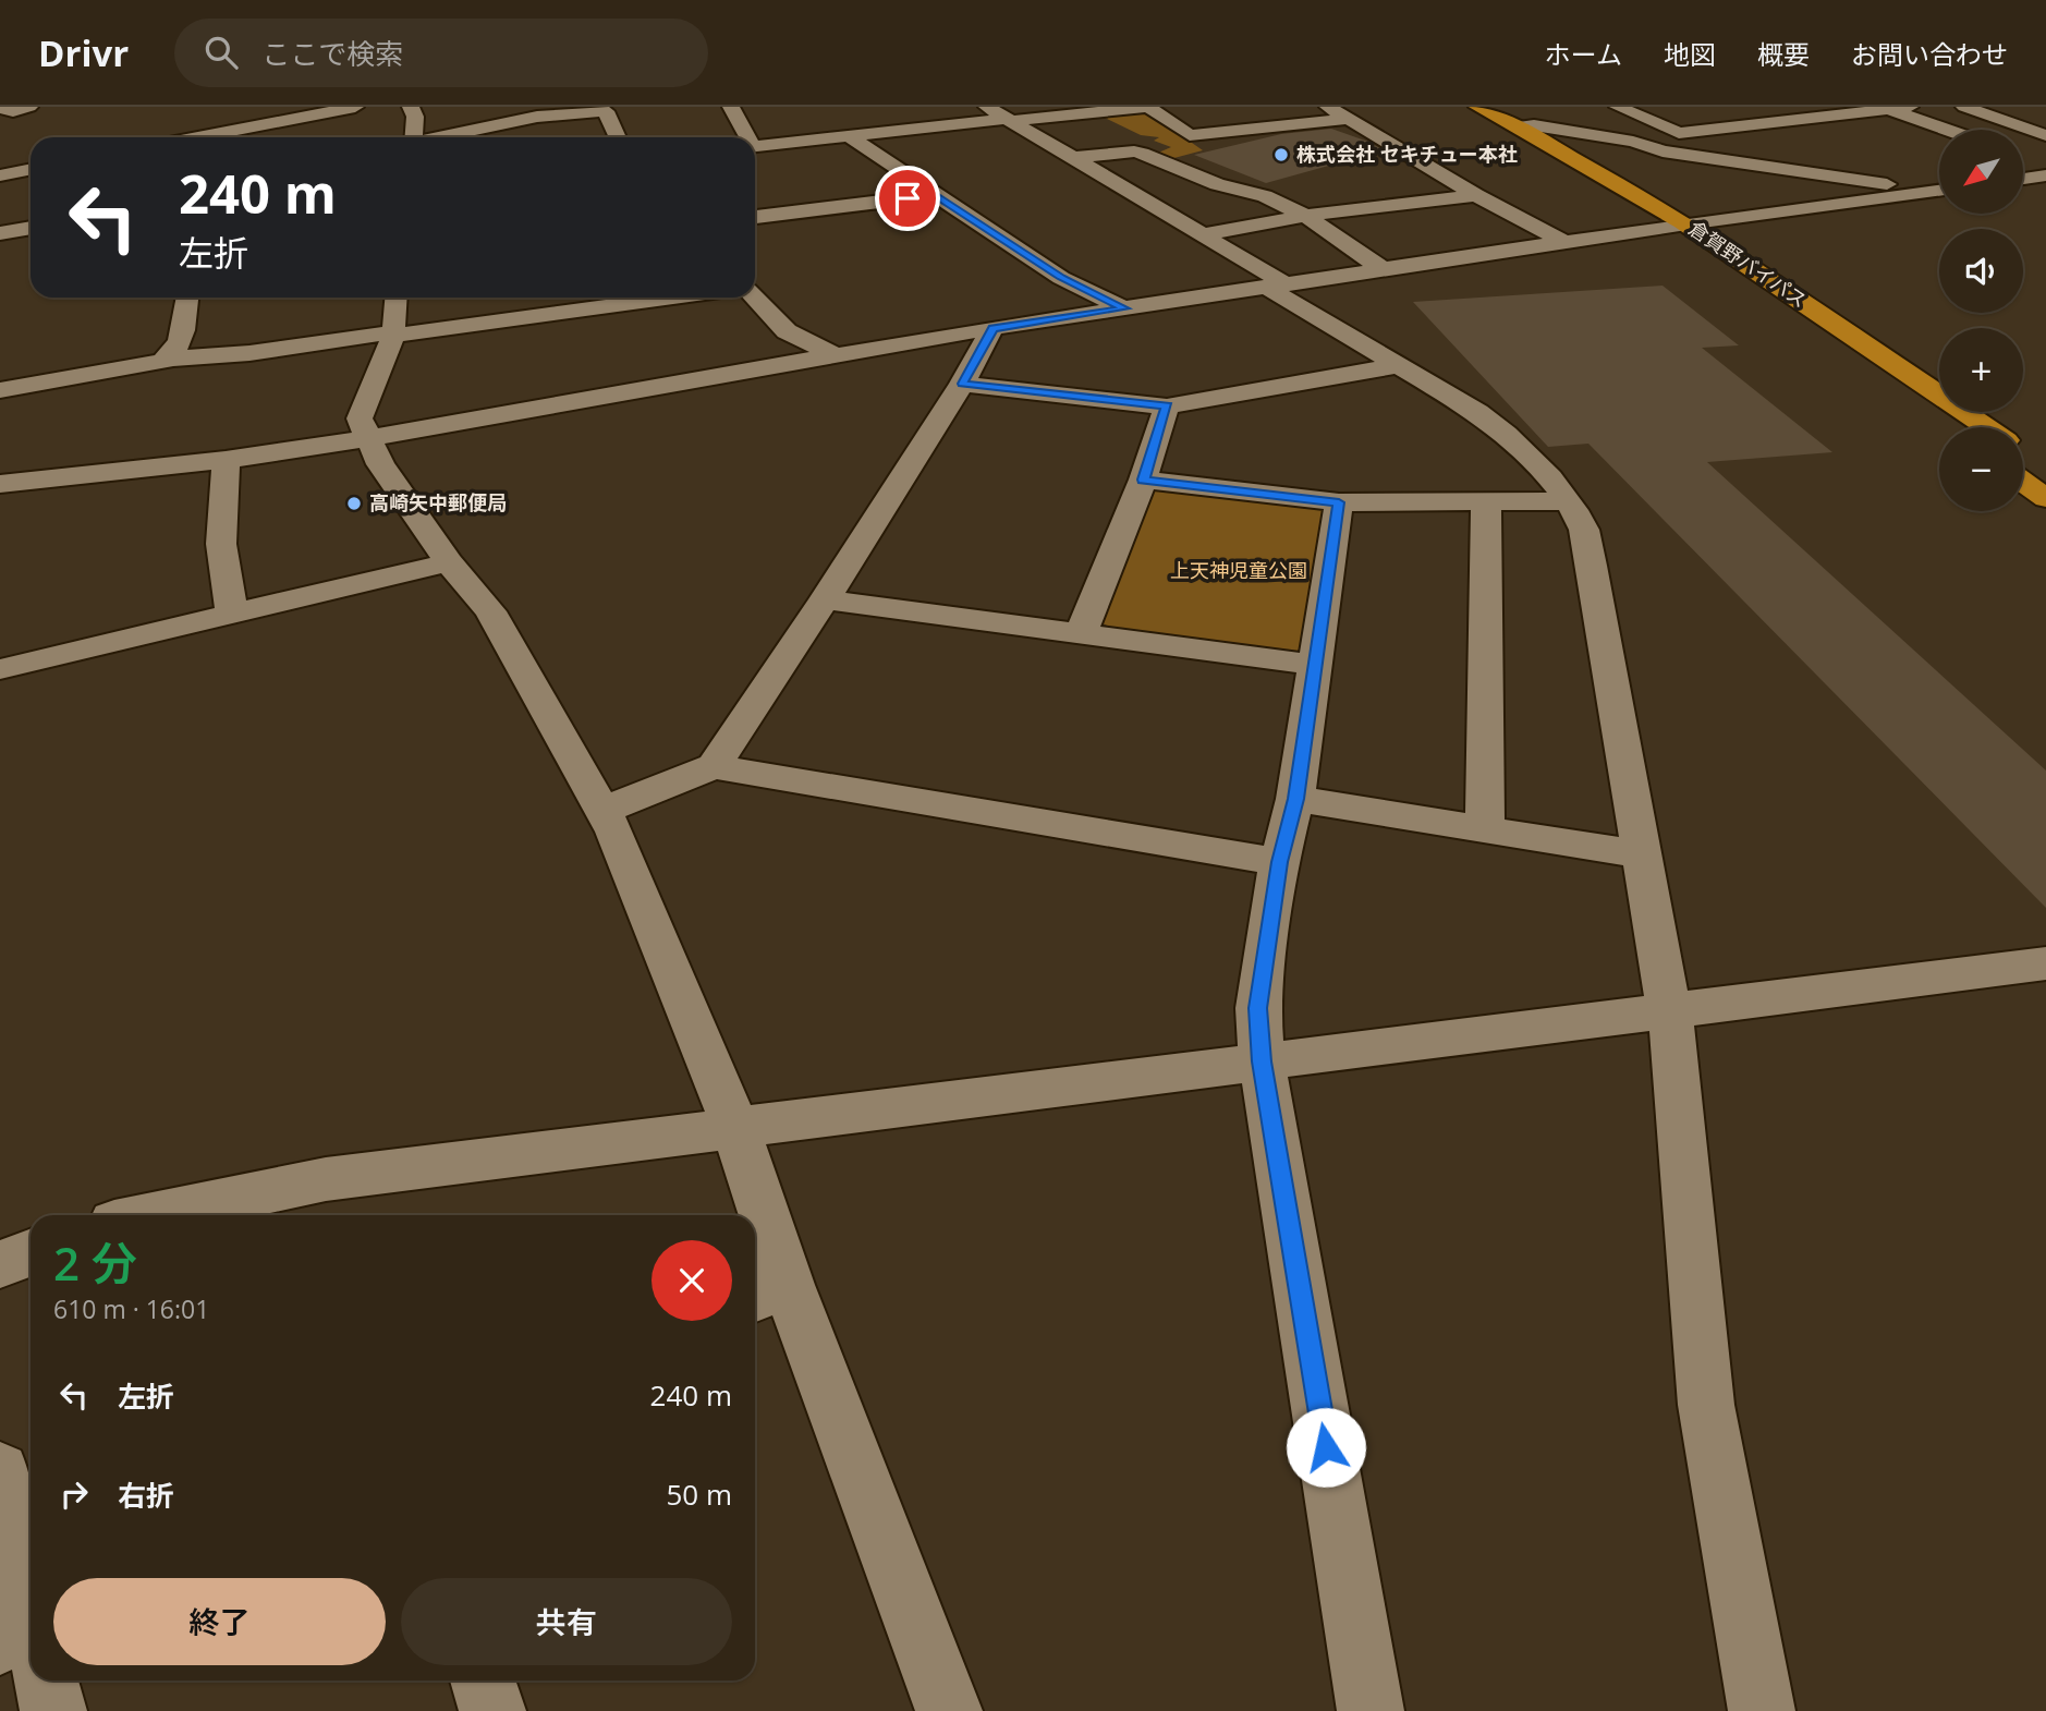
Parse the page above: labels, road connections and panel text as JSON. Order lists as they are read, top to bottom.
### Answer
{
  "streets": {
    "highway": ["倉賀野バイパス"]
  },
  "parks": ["上天神児童公園"],
  "places": ["株式会社 セキチュー本社", "高崎矢中郵便局"],
  "north": "bottom left",
  "page": {
    "header": "Drivr",
    "search": "ここで検索",
    "nav": [
      "ホーム",
      "地図",
      "概要",
      "お問い合わせ"
    ],
    "map_buttons": ["+", "−"],
    "turn": ["240 m", "左折"],
    "heading": ["2 分", "610 m · 16:01"],
    "list": [
      {
        "name": "左折",
        "value": "240 m"
      },
      {
        "name": "右折",
        "value": "50 m"
      }
    ],
    "buttons": ["終了", "共有"]
  }
}
